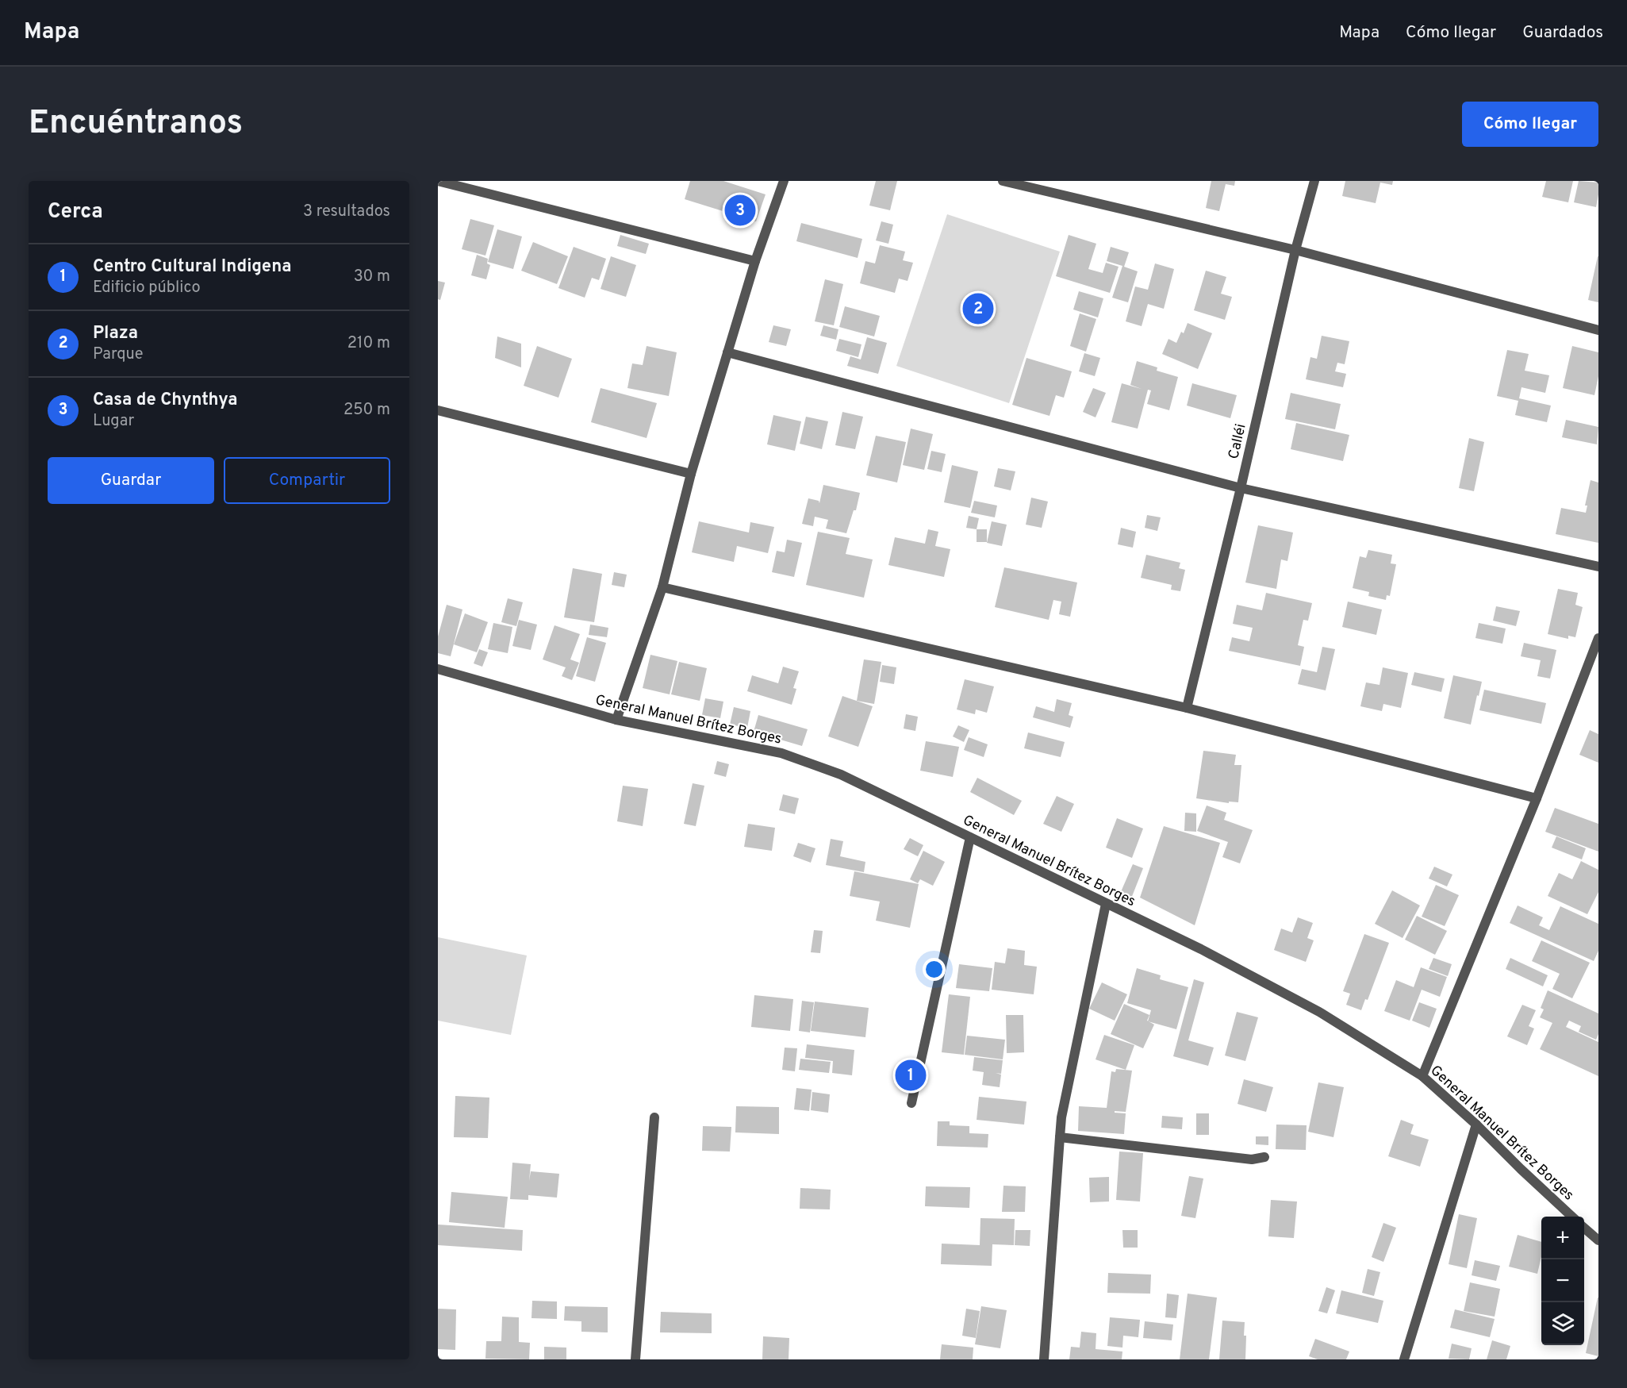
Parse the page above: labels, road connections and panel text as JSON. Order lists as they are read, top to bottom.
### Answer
{
  "streets": {
    "street": ["Calle´i", "General Manuel Brítez Borges"]
  },
  "page": {
    "header": "Mapa",
    "nav": ["Mapa", "Cómo llegar", "Guardados"],
    "buttons": [
      "Cómo llegar",
      ["Guardar", "Compartir"]
    ],
    "title": "Encuéntranos",
    "heading": ["Cerca", "3 resultados"],
    "pins": ["3", "2", "1"],
    "list": [
      {
        "mark": "1",
        "name": "Centro Cultural Indigena",
        "note": "Edificio público",
        "value": "30 m"
      },
      {
        "mark": "2",
        "name": "Plaza",
        "note": "Parque",
        "value": "210 m"
      },
      {
        "mark": "3",
        "name": "Casa de Chynthya",
        "note": "Lugar",
        "value": "250 m"
      }
    ],
    "map_buttons": ["+", "−"]
  }
}
